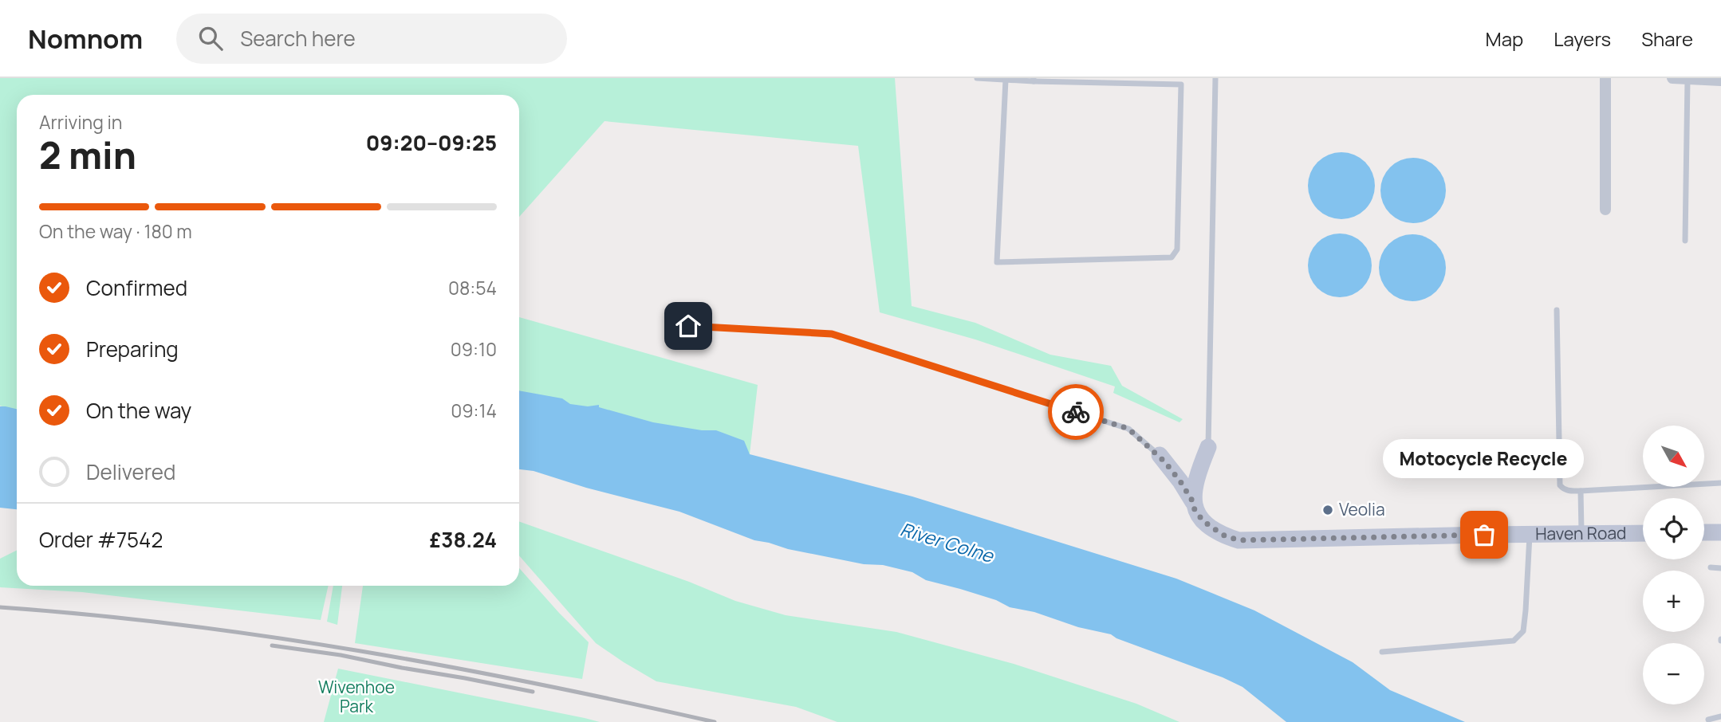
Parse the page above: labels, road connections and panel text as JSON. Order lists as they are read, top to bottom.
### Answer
{
  "streets": {
    "street": ["Haven Road"]
  },
  "water": ["River Colne"],
  "parks": ["Wivenhoe Park"],
  "places": ["Veolia", "Motocycle Recycle"],
  "north": "bottom right",
  "page": {
    "header": "Nomnom",
    "search": "Search here",
    "nav": ["Map", "Layers", "Share"],
    "heading": ["2 min", "Arriving in", "09:20–09:25"],
    "panel": ["Order #7542", "£38.24"],
    "bar": "On the way · 180 m",
    "list": [
      ["Confirmed", "08:54"],
      ["Preparing", "09:10"],
      ["On the way", "09:14"],
      "Delivered"
    ],
    "map_buttons": ["+", "−"],
    "bubble": "Motocycle Recycle"
  }
}
